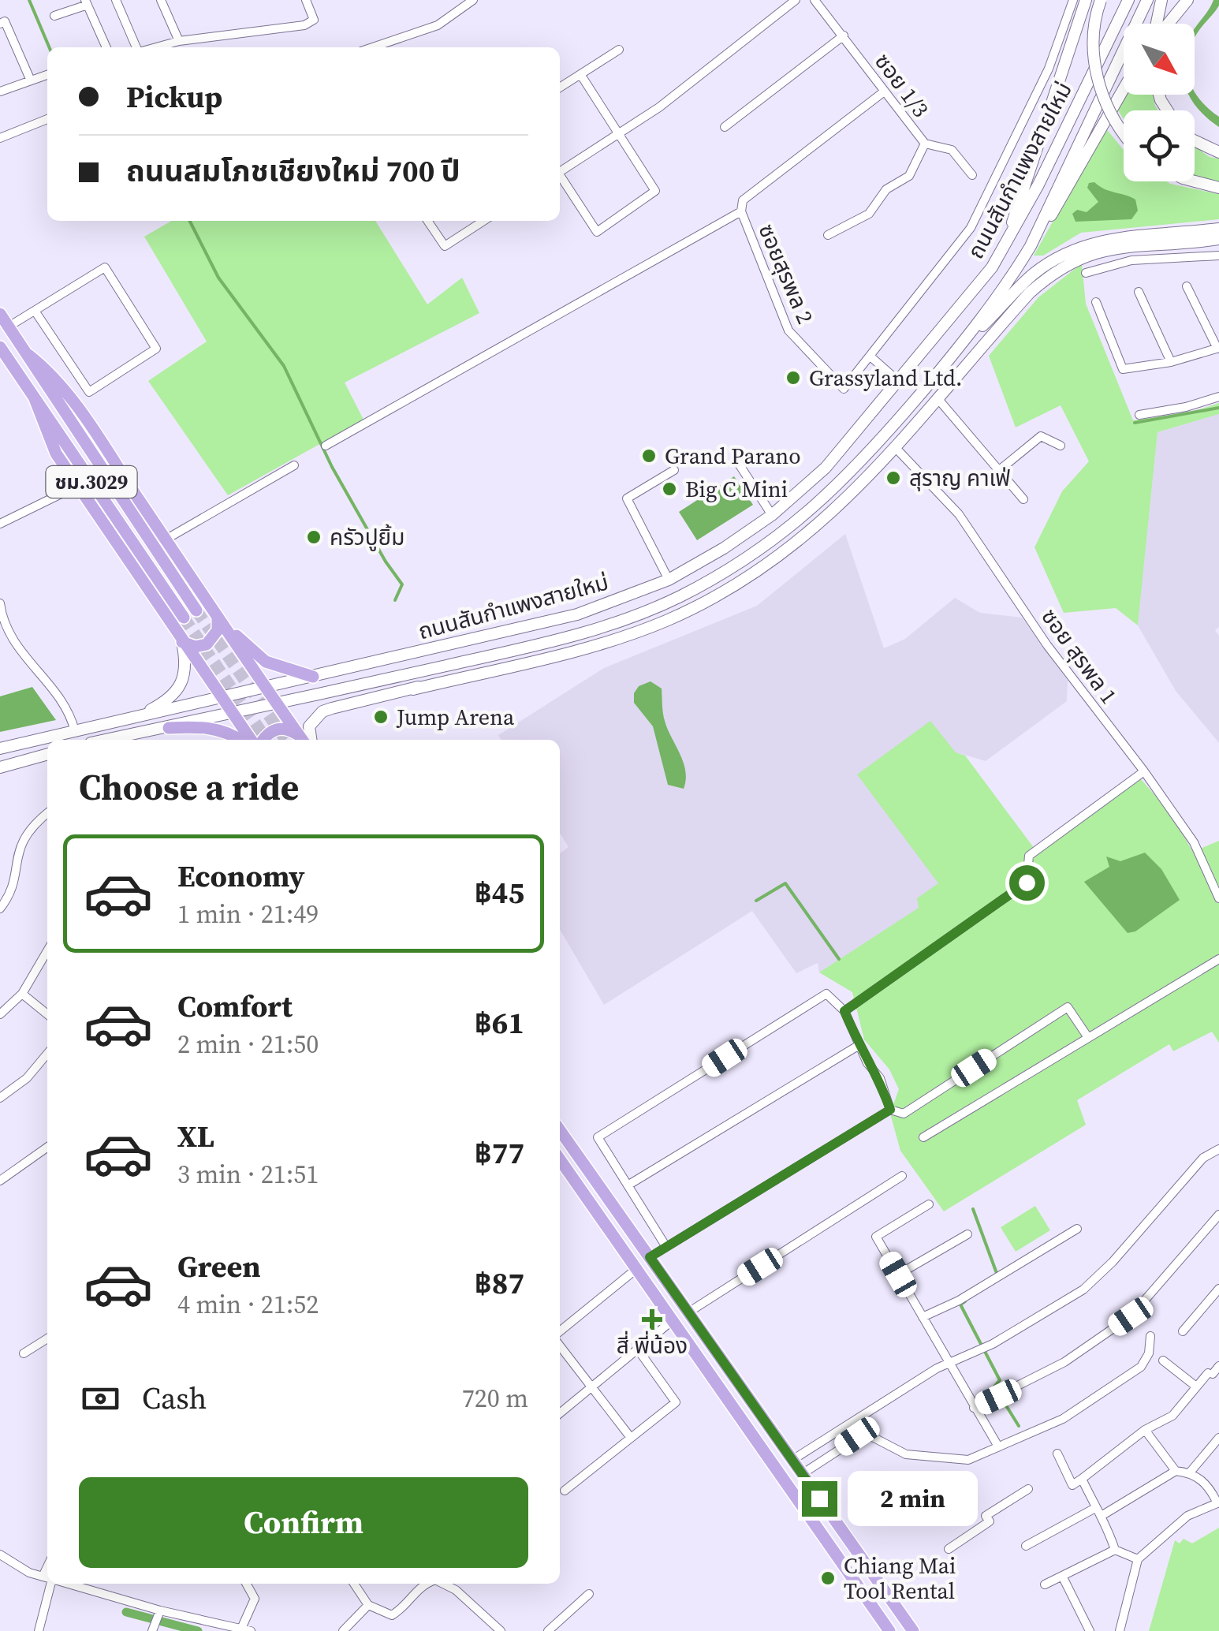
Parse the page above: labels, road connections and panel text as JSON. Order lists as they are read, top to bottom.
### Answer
{
  "streets": {
    "main road": ["ถนนสันกำแพงสายใหม่", "ชม.3029"],
    "street": ["ซอย 1/3", "ซอยสุรพล 2", "ซอย สุรพล 1"]
  },
  "crossings": [
    ["ซอย 1/3", "ซอยสุรพล 2"]
  ],
  "places": {
    "other": [
      "Grassyland Ltd.",
      "Grand Parano",
      "สุราญ คาเฟ่",
      "Big C Mini",
      "ครัวปูยิ้ม",
      "Jump Arena",
      "Chiang Mai Tool Rental"
    ],
    "health": ["สี่ พี่น้อง"]
  },
  "north": "bottom right",
  "page": {
    "banner": ["Pickup", "ถนนสมโภชเชียงใหม่ 700 ปี"],
    "heading": "Choose a ride",
    "list": [
      {
        "name": "Economy",
        "note": "1 min · 21:49",
        "value": "฿45"
      },
      {
        "name": "Comfort",
        "note": "2 min · 21:50",
        "value": "฿61"
      },
      {
        "name": "XL",
        "note": "3 min · 21:51",
        "value": "฿77"
      },
      {
        "name": "Green",
        "note": "4 min · 21:52",
        "value": "฿87"
      }
    ],
    "pay": ["Cash", "720 m"],
    "buttons": "Confirm",
    "bubble": "2 min"
  }
}
